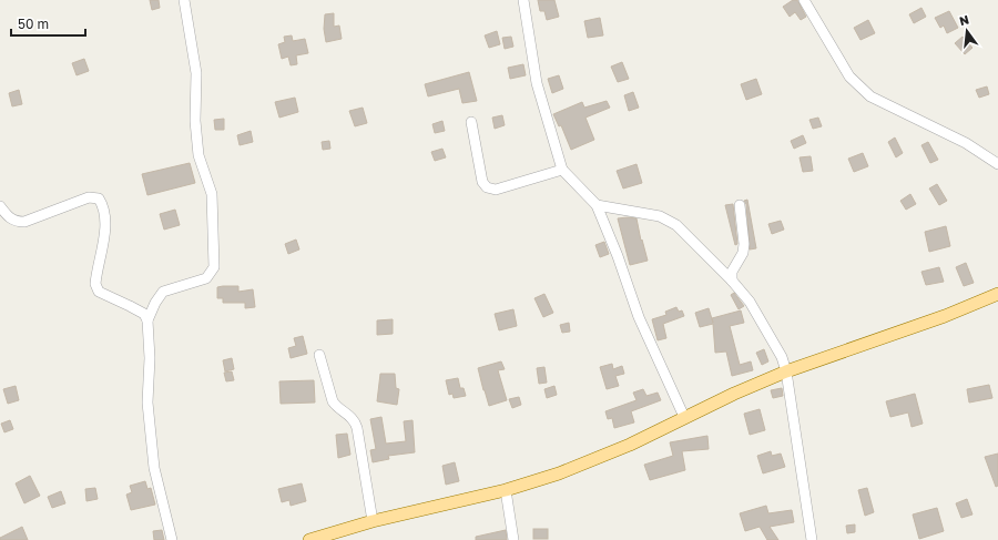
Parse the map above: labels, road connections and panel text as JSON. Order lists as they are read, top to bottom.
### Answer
{
  "scale_bar": "50 m",
  "north": "top"
}
